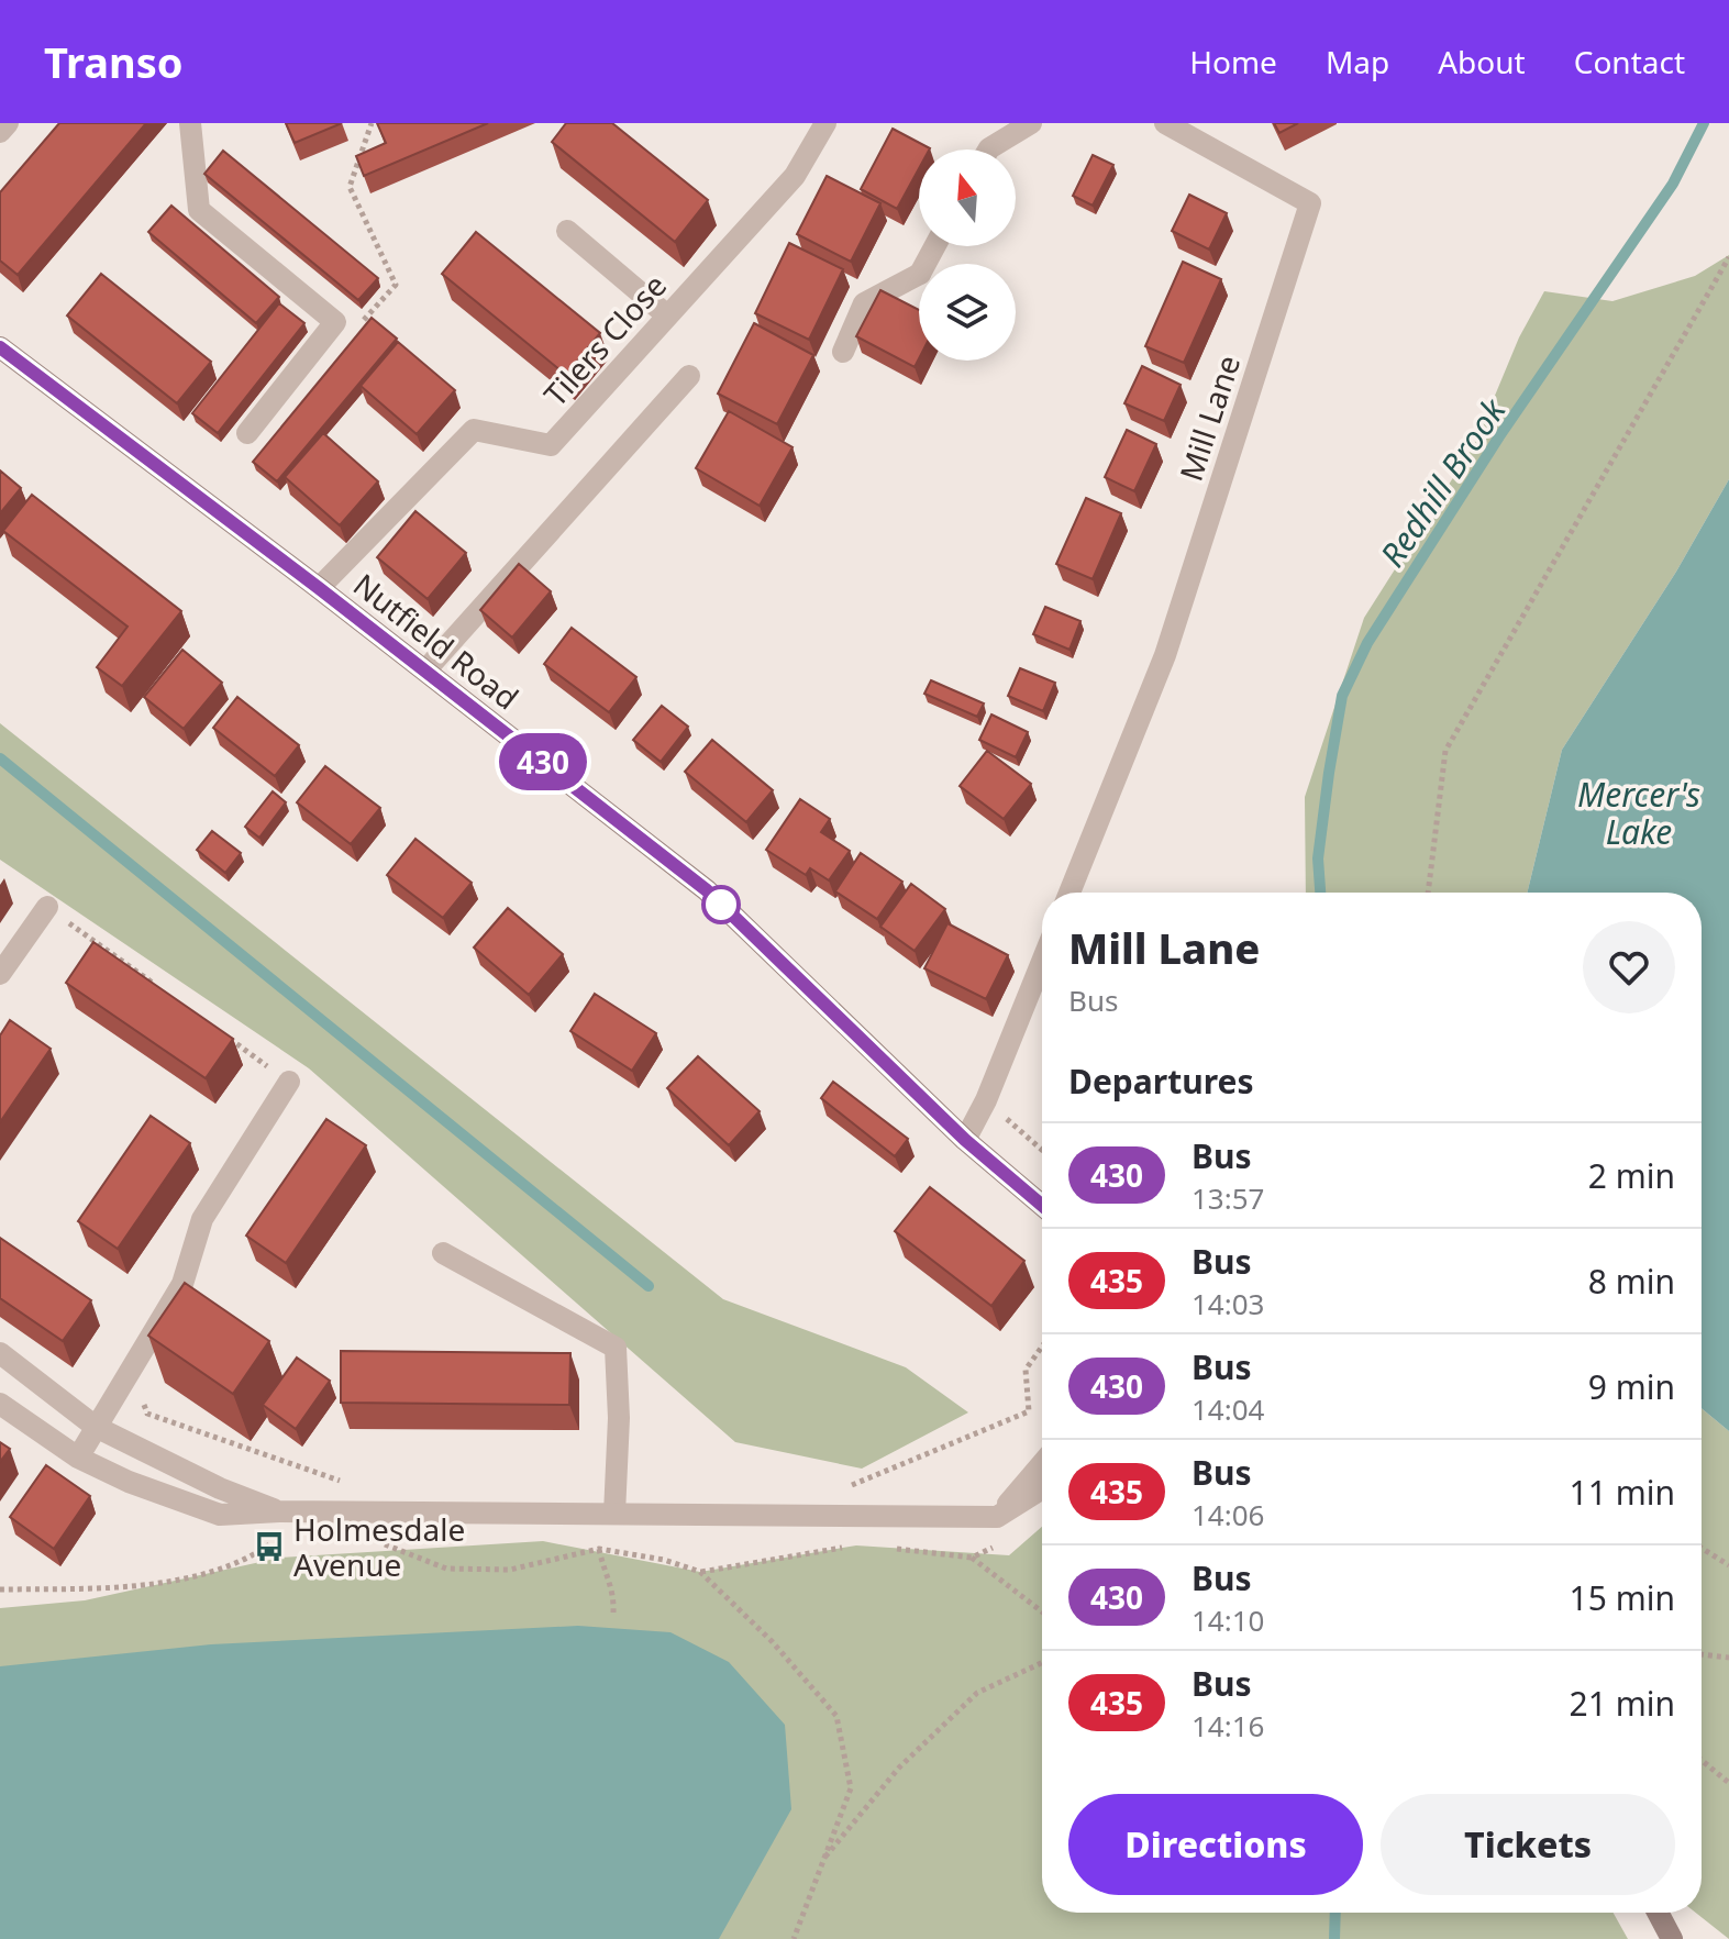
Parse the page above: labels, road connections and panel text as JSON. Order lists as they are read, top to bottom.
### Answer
{
  "streets": {
    "street": ["Tilers Close", "Mill Lane", "Nutfield Road"]
  },
  "crossings": [
    ["Tilers Close", "Nutfield Road"]
  ],
  "water": ["Redhill Brook", "Mercer's Lake"],
  "places": {
    "bus stop": ["Holmesdale Avenue"]
  },
  "lines": ["bus line 430"],
  "north": "top",
  "page": {
    "header": "Transo",
    "nav": [
      "Home",
      "Map",
      "About",
      "Contact"
    ],
    "on_map": "430",
    "heading": [
      ["Mill Lane", "Bus"],
      "Departures"
    ],
    "list": [
      {
        "mark": "430",
        "name": "Bus",
        "note": "13:57",
        "value": "2 min"
      },
      {
        "mark": "435",
        "name": "Bus",
        "note": "14:03",
        "value": "8 min"
      },
      {
        "mark": "430",
        "name": "Bus",
        "note": "14:04",
        "value": "9 min"
      },
      {
        "mark": "435",
        "name": "Bus",
        "note": "14:06",
        "value": "11 min"
      },
      {
        "mark": "430",
        "name": "Bus",
        "note": "14:10",
        "value": "15 min"
      },
      {
        "mark": "435",
        "name": "Bus",
        "note": "14:16",
        "value": "21 min"
      }
    ],
    "buttons": ["Directions", "Tickets"]
  }
}
